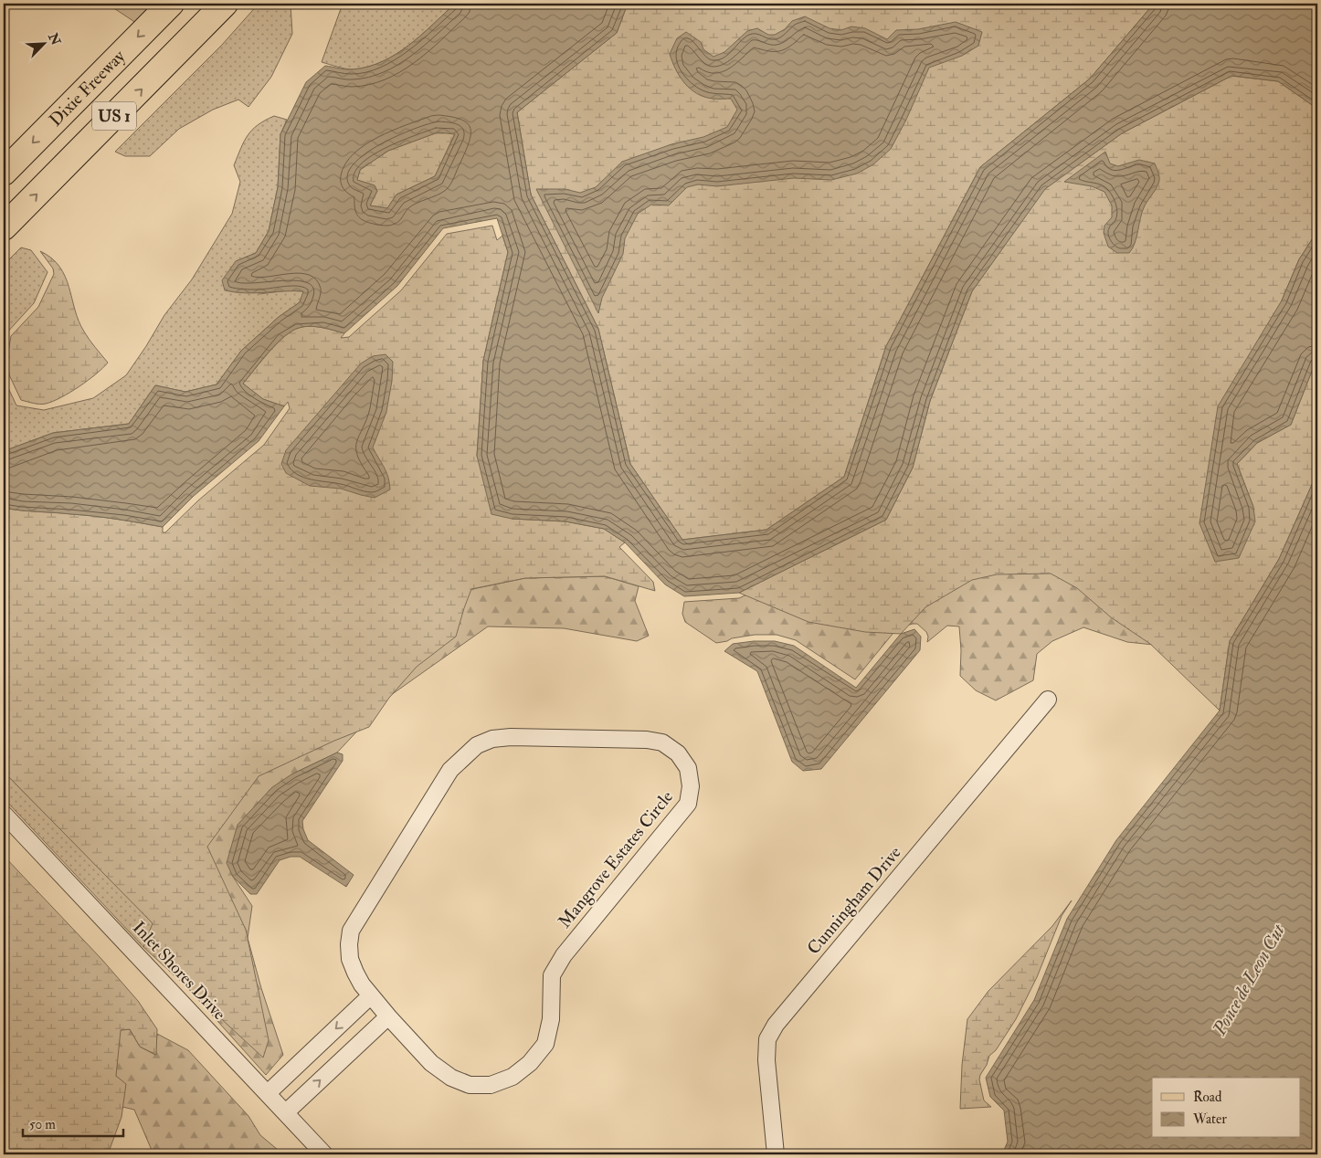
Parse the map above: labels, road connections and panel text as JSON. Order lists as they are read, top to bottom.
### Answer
{
  "streets": {
    "main road": ["Dixie Freeway", "US 1"],
    "street": ["Mangrove Estates Circle", "Cunningham Drive", "Inlet Shores Drive"]
  },
  "water": ["Ponce de Leon Cut"],
  "legend": ["Road", "Water"],
  "scale_bar": "50 m",
  "north": "top right"
}
